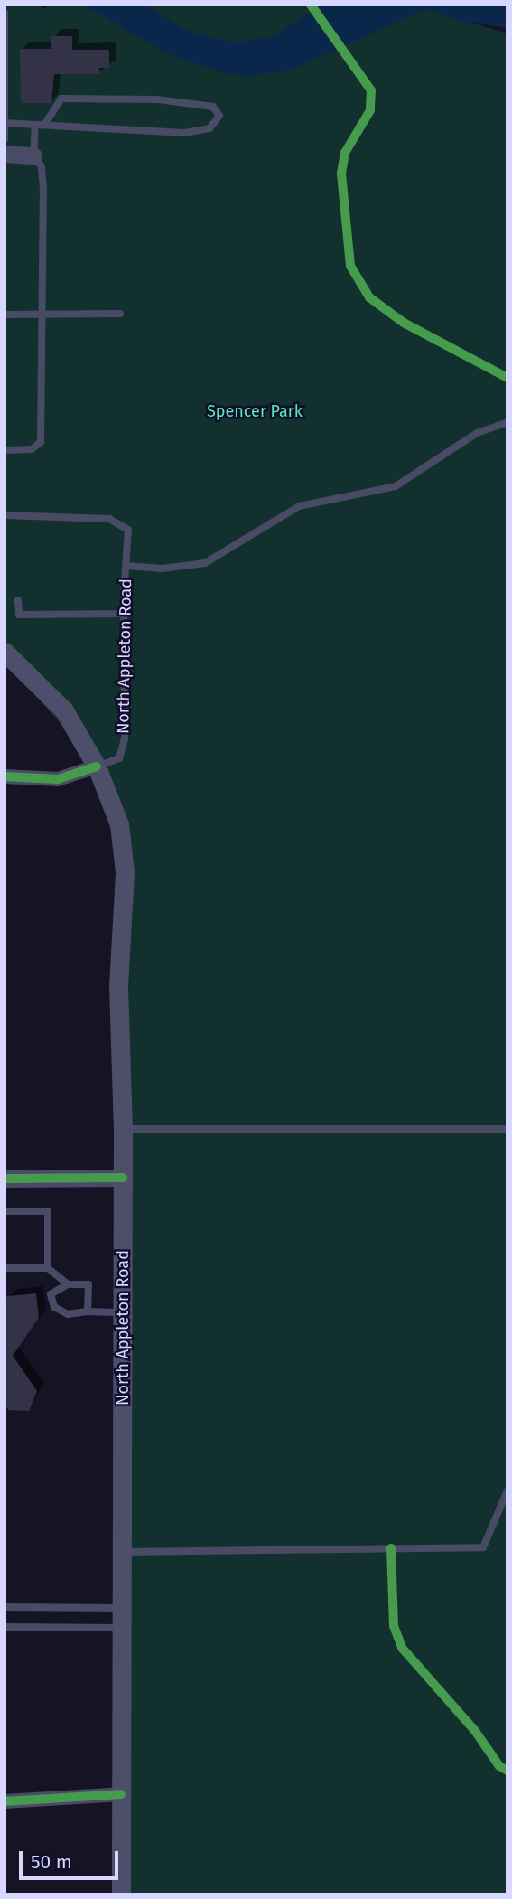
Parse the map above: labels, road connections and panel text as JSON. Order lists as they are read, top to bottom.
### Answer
{
  "streets": {
    "main road": ["North Appleton Road"]
  },
  "parks": ["Spencer Park"],
  "scale_bar": "50 m"
}
